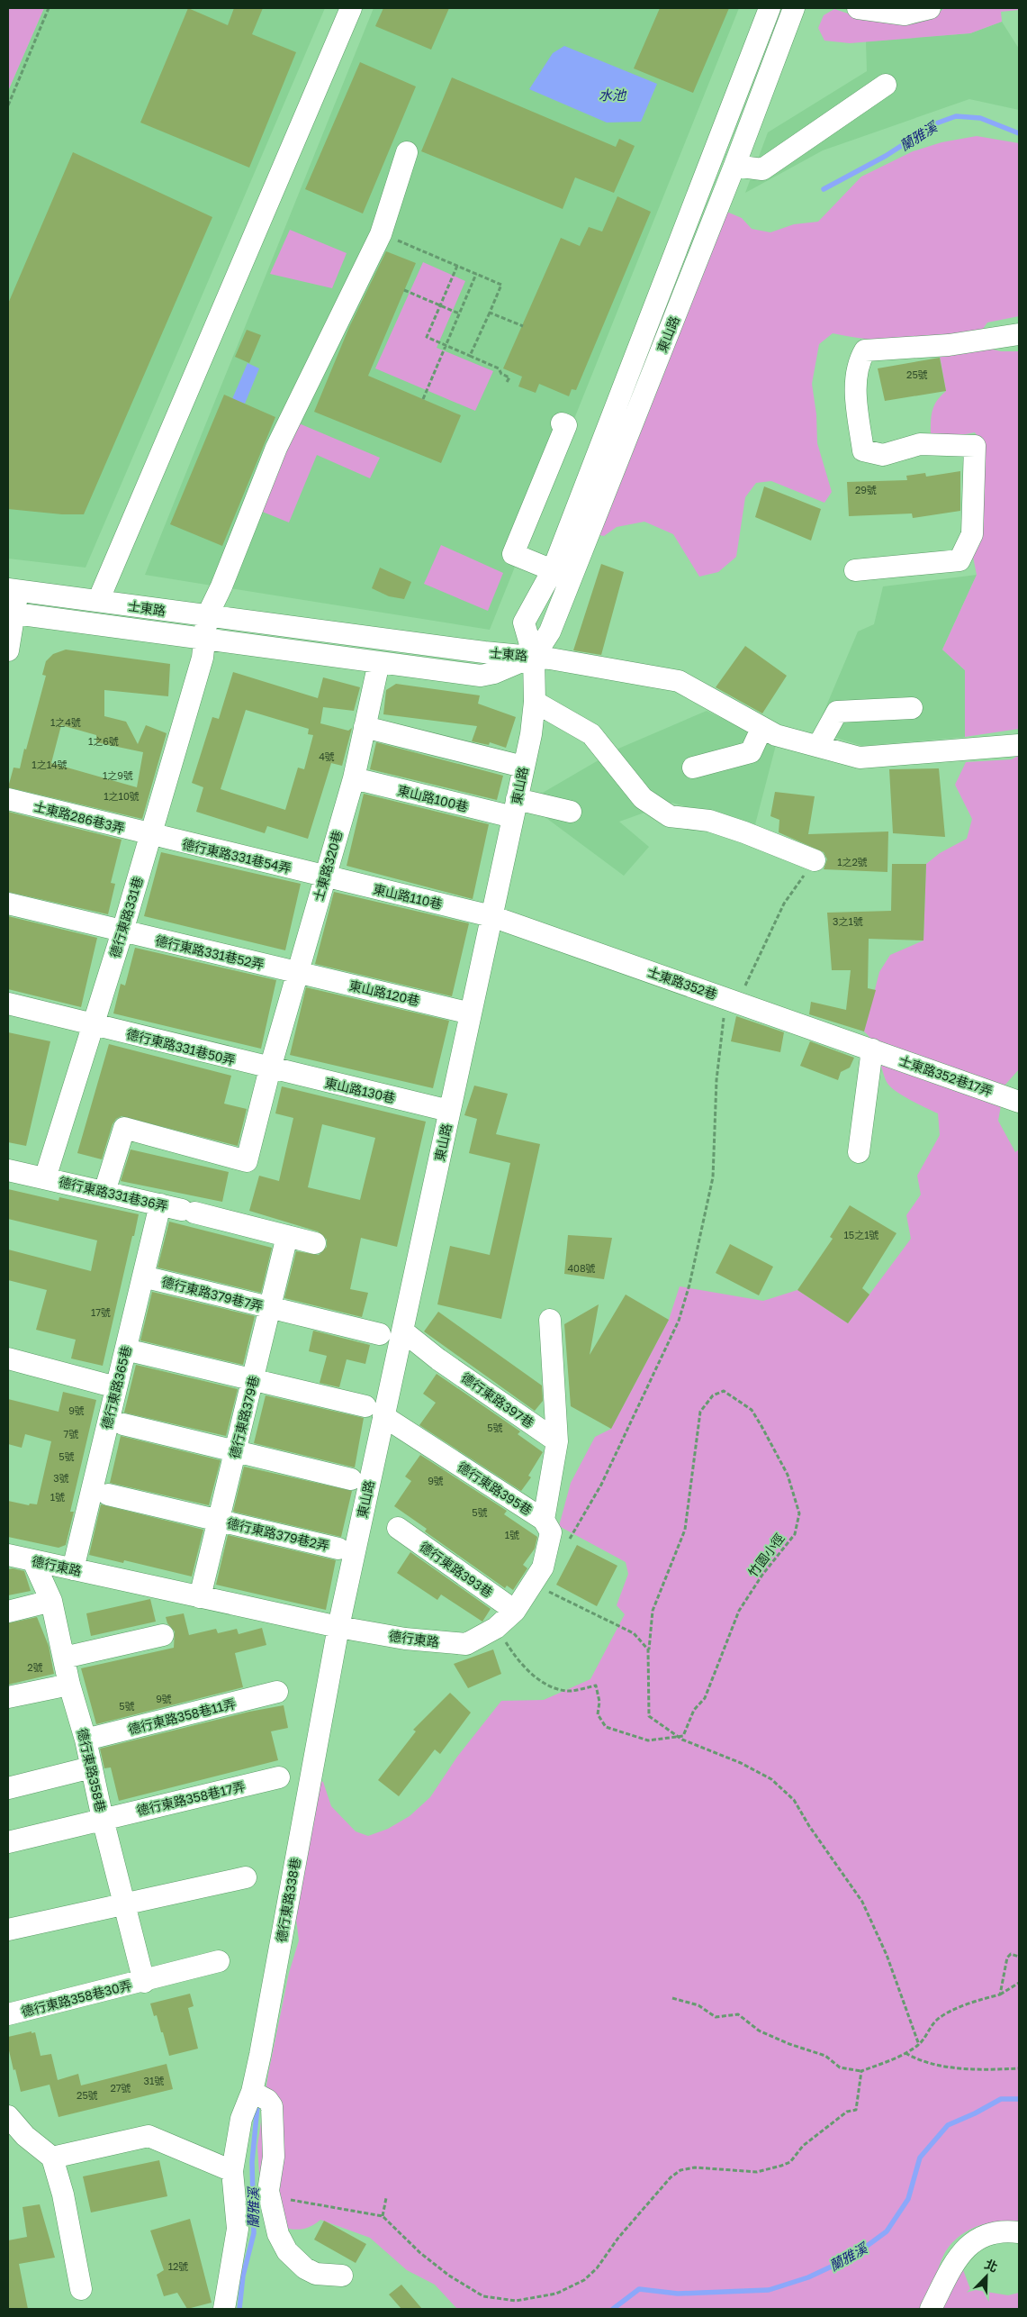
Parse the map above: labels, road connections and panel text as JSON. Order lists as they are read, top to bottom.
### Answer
{
  "streets": {
    "street": [
      "東山路",
      "士東路",
      "東山路100巷",
      "士東路286巷3弄",
      "德行東路331巷54弄",
      "士東路320巷",
      "東山路110巷",
      "德行東路331巷",
      "德行東路331巷52弄",
      "士東路352巷",
      "東山路120巷",
      "德行東路331巷50弄",
      "士東路352巷17弄",
      "東山路130巷",
      "德行東路331巷36弄",
      "德行東路379巷7弄",
      "德行東路365巷",
      "德行東路397巷",
      "德行東路379巷",
      "德行東路395巷",
      "德行東路379巷2弄",
      "德行東路",
      "德行東路393巷",
      "德行東路358巷11弄",
      "德行東路358巷",
      "德行東路358巷17弄",
      "德行東路338巷",
      "德行東路358巷30弄"
    ],
    "path": ["竹園小徑"]
  },
  "crossings": [
    ["東山路", "士東路"],
    ["東山路", "東山路100巷"],
    ["東山路", "東山路110巷"],
    ["東山路", "士東路352巷"],
    ["東山路", "東山路120巷"],
    ["東山路", "東山路130巷"],
    ["東山路", "德行東路397巷"],
    ["東山路", "德行東路395巷"],
    ["東山路", "德行東路"],
    ["東山路", "德行東路338巷"],
    ["士東路", "士東路320巷"],
    ["士東路", "德行東路331巷"],
    ["東山路100巷", "士東路320巷"],
    ["士東路286巷3弄", "德行東路331巷54弄"],
    ["士東路286巷3弄", "德行東路331巷"],
    ["德行東路331巷54弄", "士東路320巷"],
    ["德行東路331巷54弄", "東山路110巷"],
    ["德行東路331巷54弄", "德行東路331巷"],
    ["士東路320巷", "東山路110巷"],
    ["士東路320巷", "德行東路331巷52弄"],
    ["士東路320巷", "東山路120巷"],
    ["士東路320巷", "德行東路331巷50弄"],
    ["士東路320巷", "東山路130巷"],
    ["士東路320巷", "德行東路331巷36弄"],
    ["東山路110巷", "士東路352巷"],
    ["德行東路331巷", "德行東路331巷52弄"],
    ["德行東路331巷", "德行東路331巷50弄"],
    ["德行東路331巷", "德行東路331巷36弄"],
    ["德行東路331巷52弄", "東山路120巷"],
    ["士東路352巷", "士東路352巷17弄"],
    ["德行東路331巷50弄", "東山路130巷"],
    ["德行東路331巷36弄", "德行東路365巷"],
    ["德行東路331巷36弄", "德行東路379巷"],
    ["德行東路379巷7弄", "德行東路379巷"],
    ["德行東路365巷", "德行東路"],
    ["德行東路397巷", "德行東路"],
    ["德行東路379巷", "德行東路379巷2弄"],
    ["德行東路379巷", "德行東路"],
    ["德行東路395巷", "德行東路"],
    ["德行東路", "德行東路393巷"],
    ["德行東路", "德行東路358巷"],
    ["德行東路", "德行東路338巷"],
    ["德行東路358巷11弄", "德行東路358巷"],
    ["德行東路358巷", "德行東路358巷17弄"],
    ["德行東路358巷", "德行東路358巷30弄"]
  ],
  "water": ["水池", "蘭雅溪"],
  "house_numbers": [
    "25號",
    "29號",
    "1之4號",
    "1之6號",
    "4號",
    "1之14號",
    "1之9號",
    "1之10號",
    "1之2號",
    "3之1號",
    "15之1號",
    "408號",
    "17號",
    "9號",
    "5號",
    "7號",
    "5號",
    "3號",
    "9號",
    "1號",
    "5號",
    "1號",
    "2號",
    "9號",
    "5號",
    "31號",
    "27號",
    "25號",
    "12號"
  ],
  "north": "top right"
}
